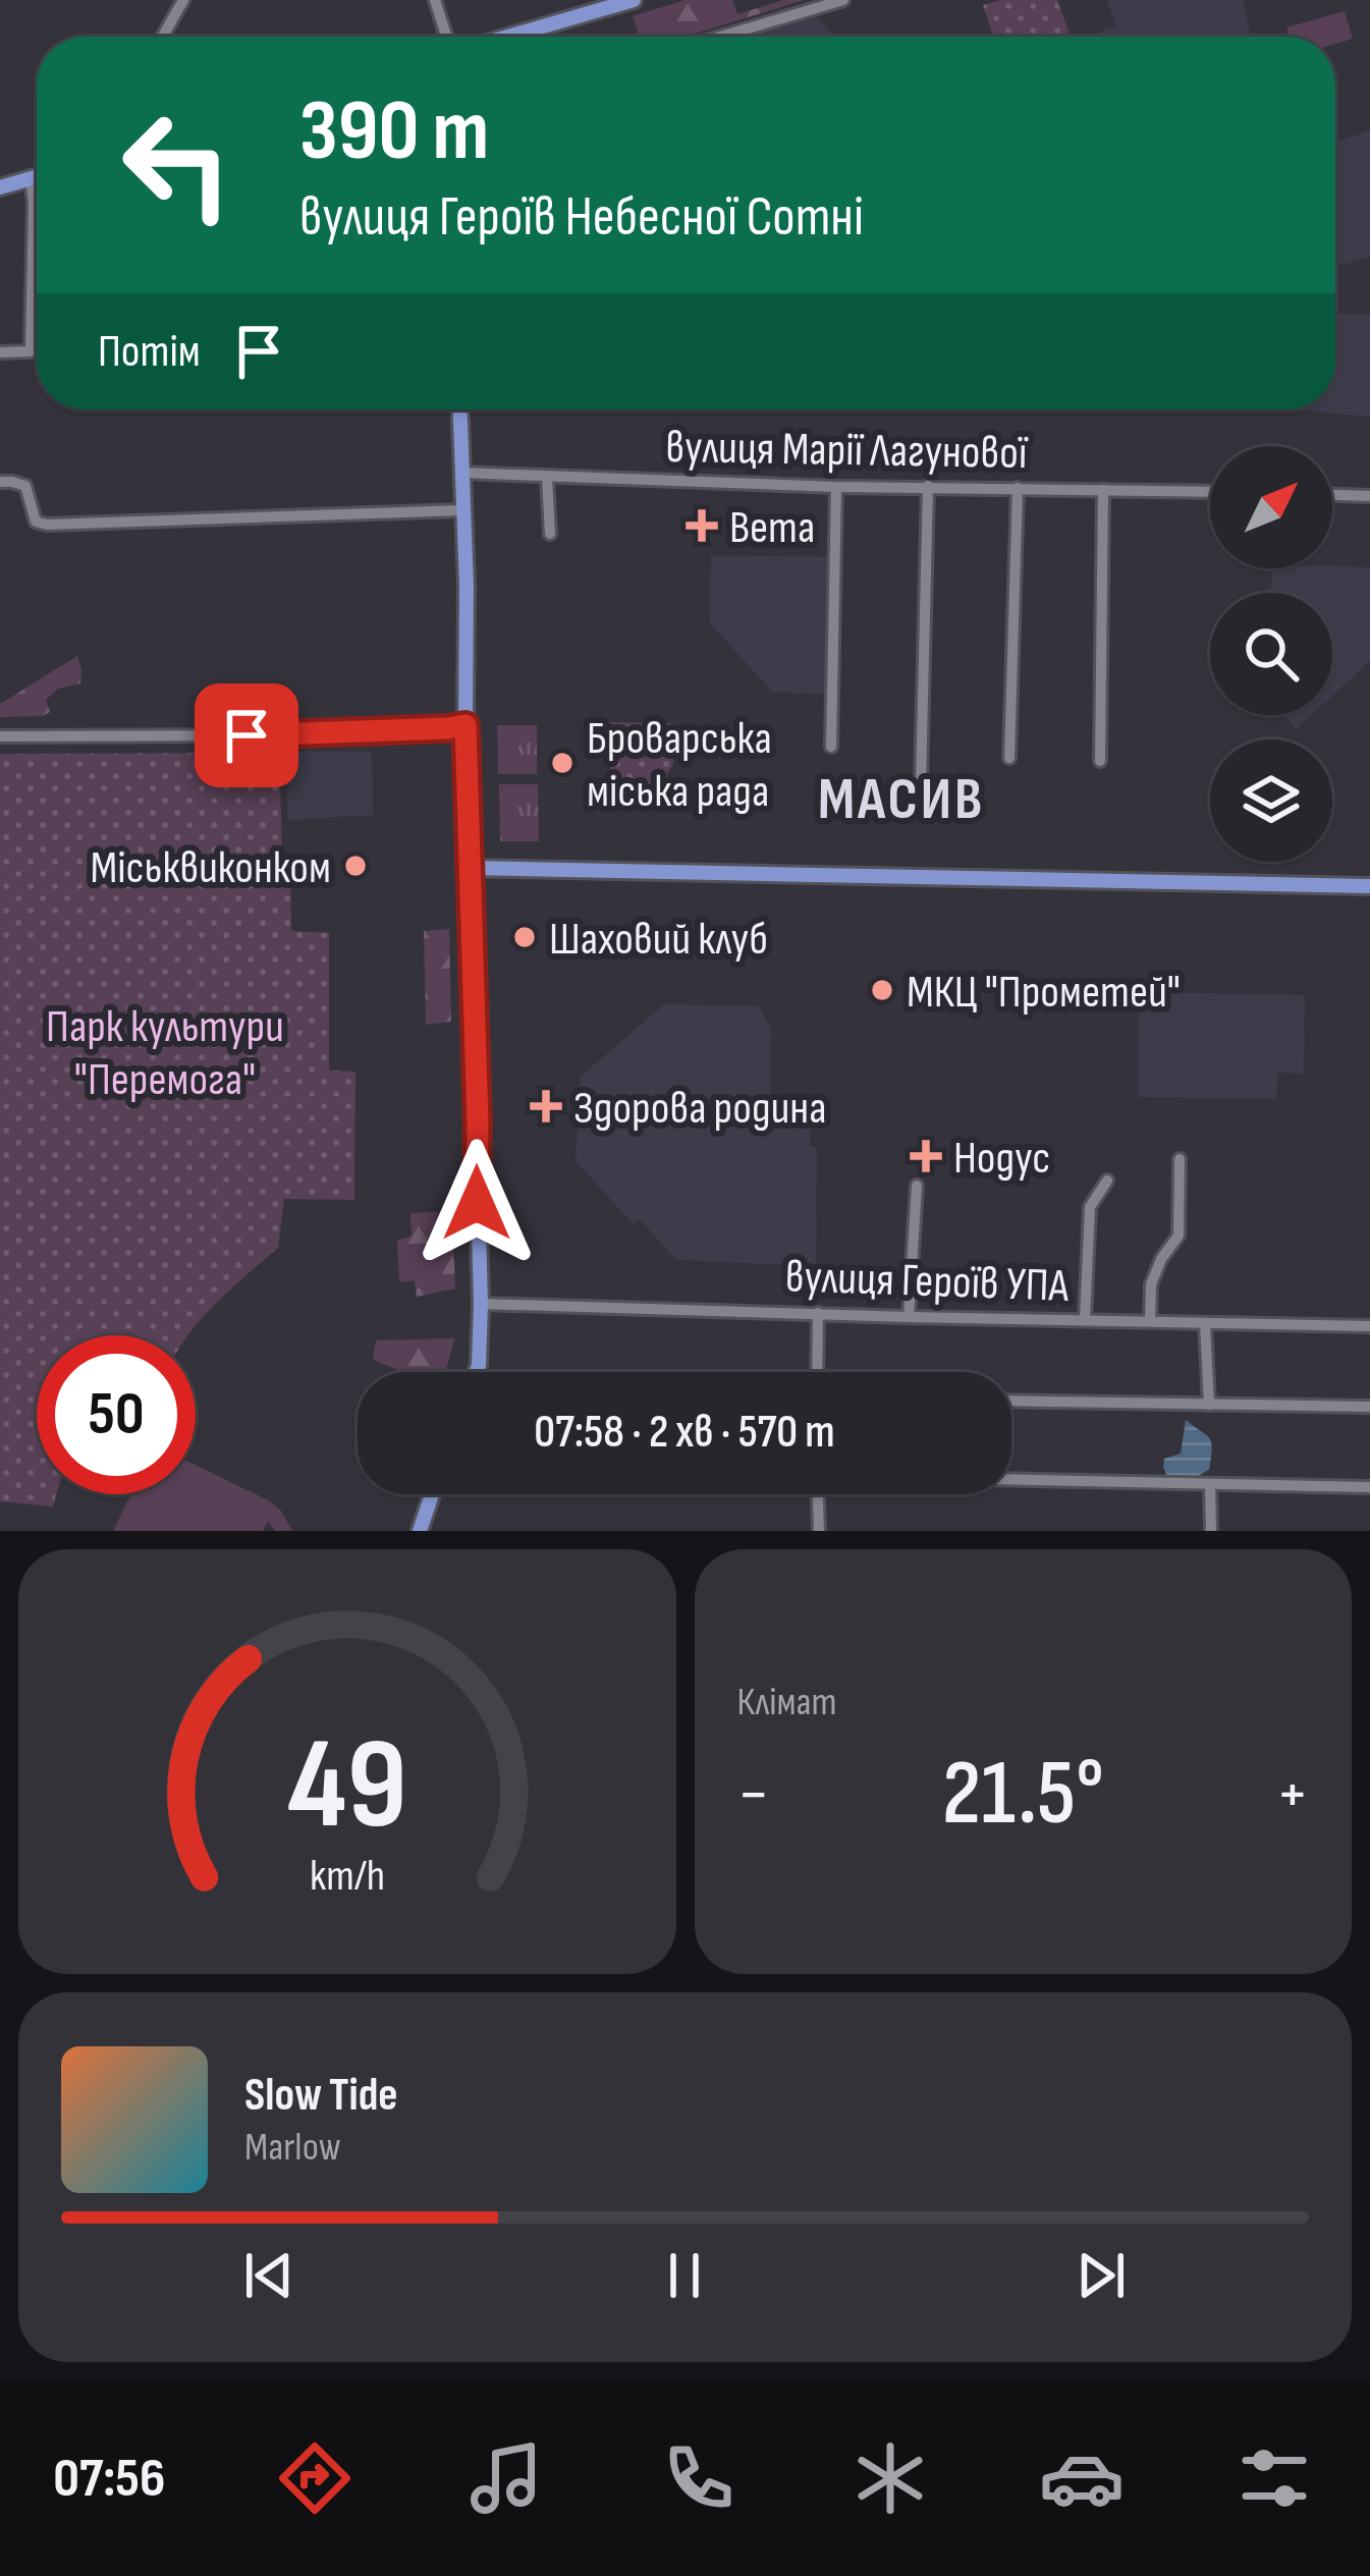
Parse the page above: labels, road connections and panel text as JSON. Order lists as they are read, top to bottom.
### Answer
{
  "streets": {
    "street": ["вулиця Марії Лагунової", "вулиця Героїв УПА"]
  },
  "districts": ["МАСИВ"],
  "parks": ["Парк культури \"Перемога\""],
  "places": {
    "health": ["Вета", "Здорова родина", "Нодус"],
    "other": [
      "Броварська міська рада",
      "Міськвиконком",
      "Шаховий клуб",
      "МКЦ \"Прометей\""
    ]
  },
  "north": "top right",
  "page": {
    "turn": ["390 m", "вулиця Героїв Небесної Сотні"],
    "then": "Потім",
    "limit": "50",
    "trip": "07:58 · 2 хв · 570 m",
    "tile": "Клімат",
    "heat": ["−", "21.5°", "+"],
    "song": ["Slow Tide", "Marlow"],
    "tabs": "07:56",
    "gauge": ["49", "km/h"]
  }
}
